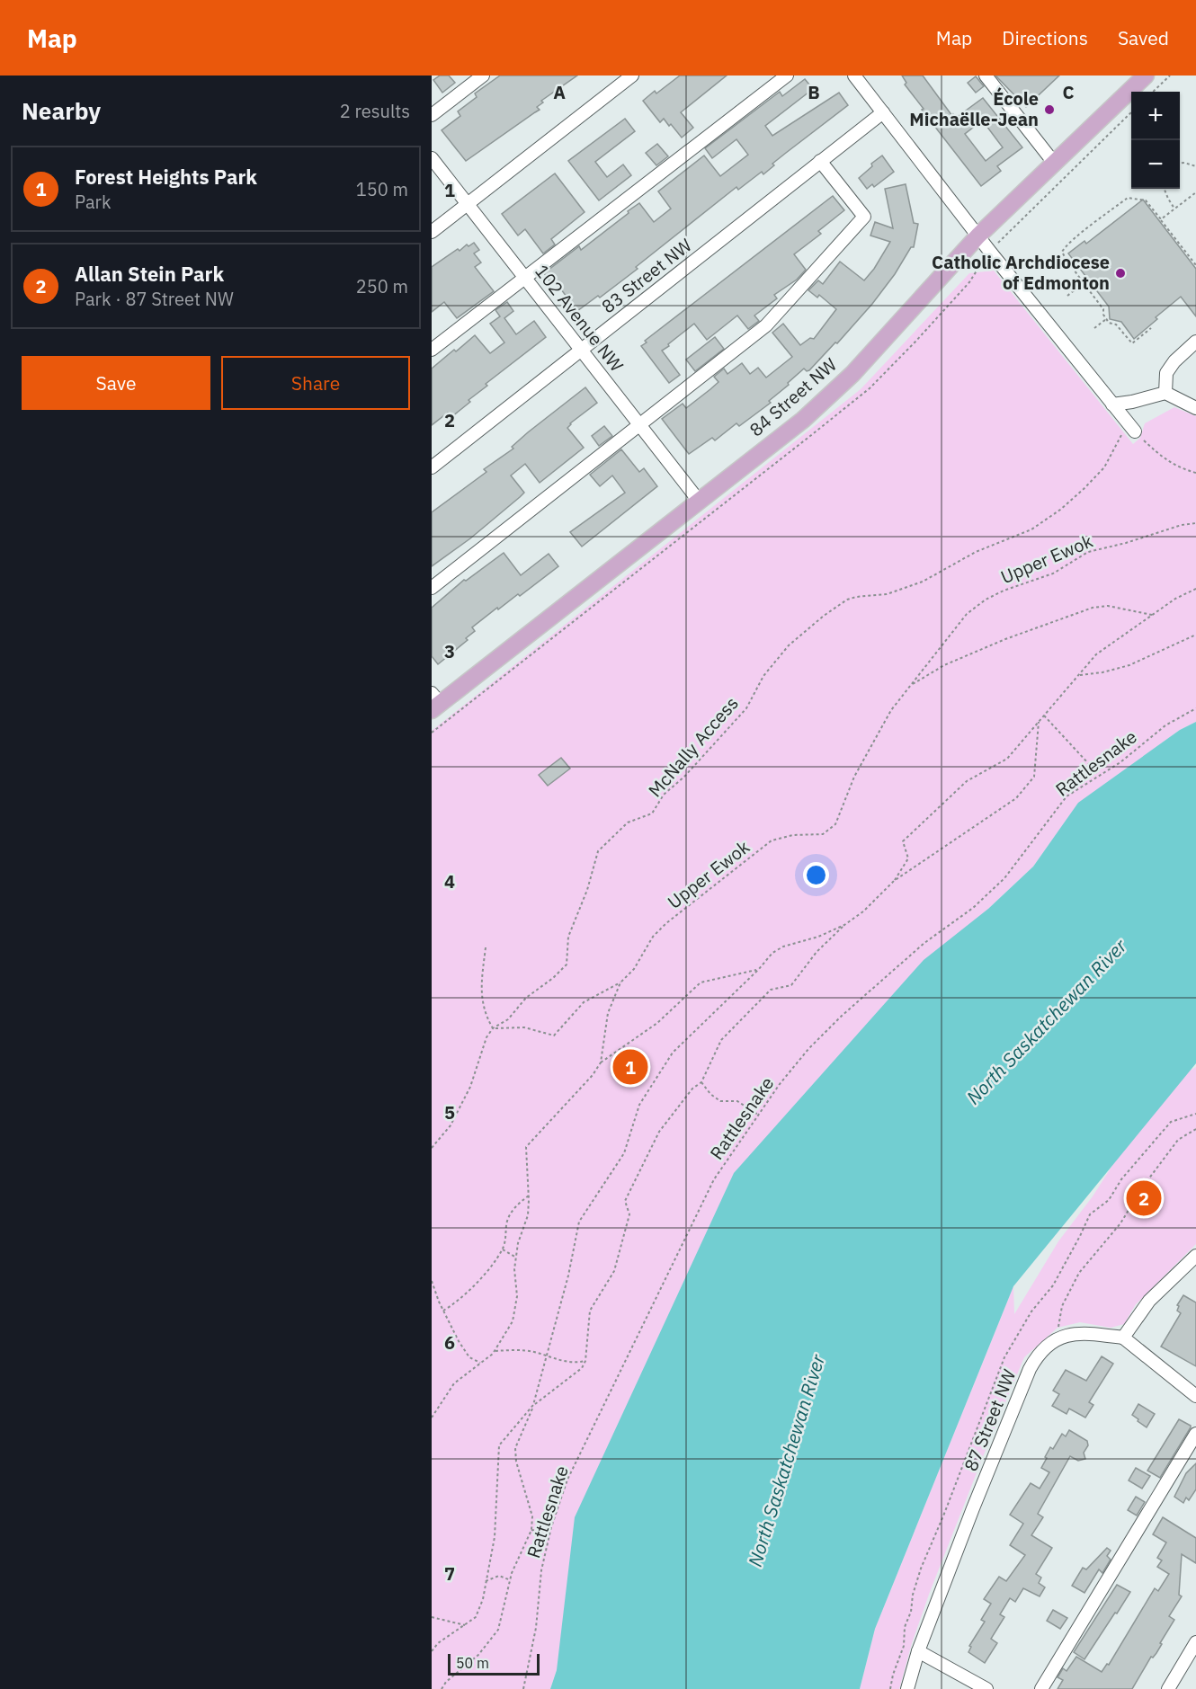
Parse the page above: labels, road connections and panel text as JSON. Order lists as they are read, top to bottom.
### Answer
{
  "streets": {
    "main road": ["84 Street NW"],
    "street": ["83 Street NW", "102 Avenue NW", "87 Street NW"],
    "path": ["Upper Ewok", "McNally Access", "Rattlesnake"]
  },
  "crossings": [
    ["83 Street NW", "102 Avenue NW"],
    ["102 Avenue NW", "84 Street NW"]
  ],
  "water": ["North Saskatchewan River"],
  "places": ["École Michaëlle-Jean", "Catholic Archdiocese of Edmonton"],
  "scale_bar": "50 m",
  "page": {
    "header": "Map",
    "nav": ["Map", "Directions", "Saved"],
    "heading": ["Nearby", "2 results"],
    "map_buttons": ["+", "−"],
    "list": [
      {
        "mark": "1",
        "name": "Forest Heights Park",
        "note": "Park",
        "value": "150 m"
      },
      {
        "mark": "2",
        "name": "Allan Stein Park",
        "note": "Park · 87 Street NW",
        "value": "250 m"
      }
    ],
    "buttons": ["Save", "Share"],
    "pins": ["1", "2"],
    "scale": "50 m"
  },
  "grid": {
    "columns": ["A", "B", "C"],
    "rows": [
      "1",
      "2",
      "3",
      "4",
      "5",
      "6",
      "7"
    ]
  }
}
